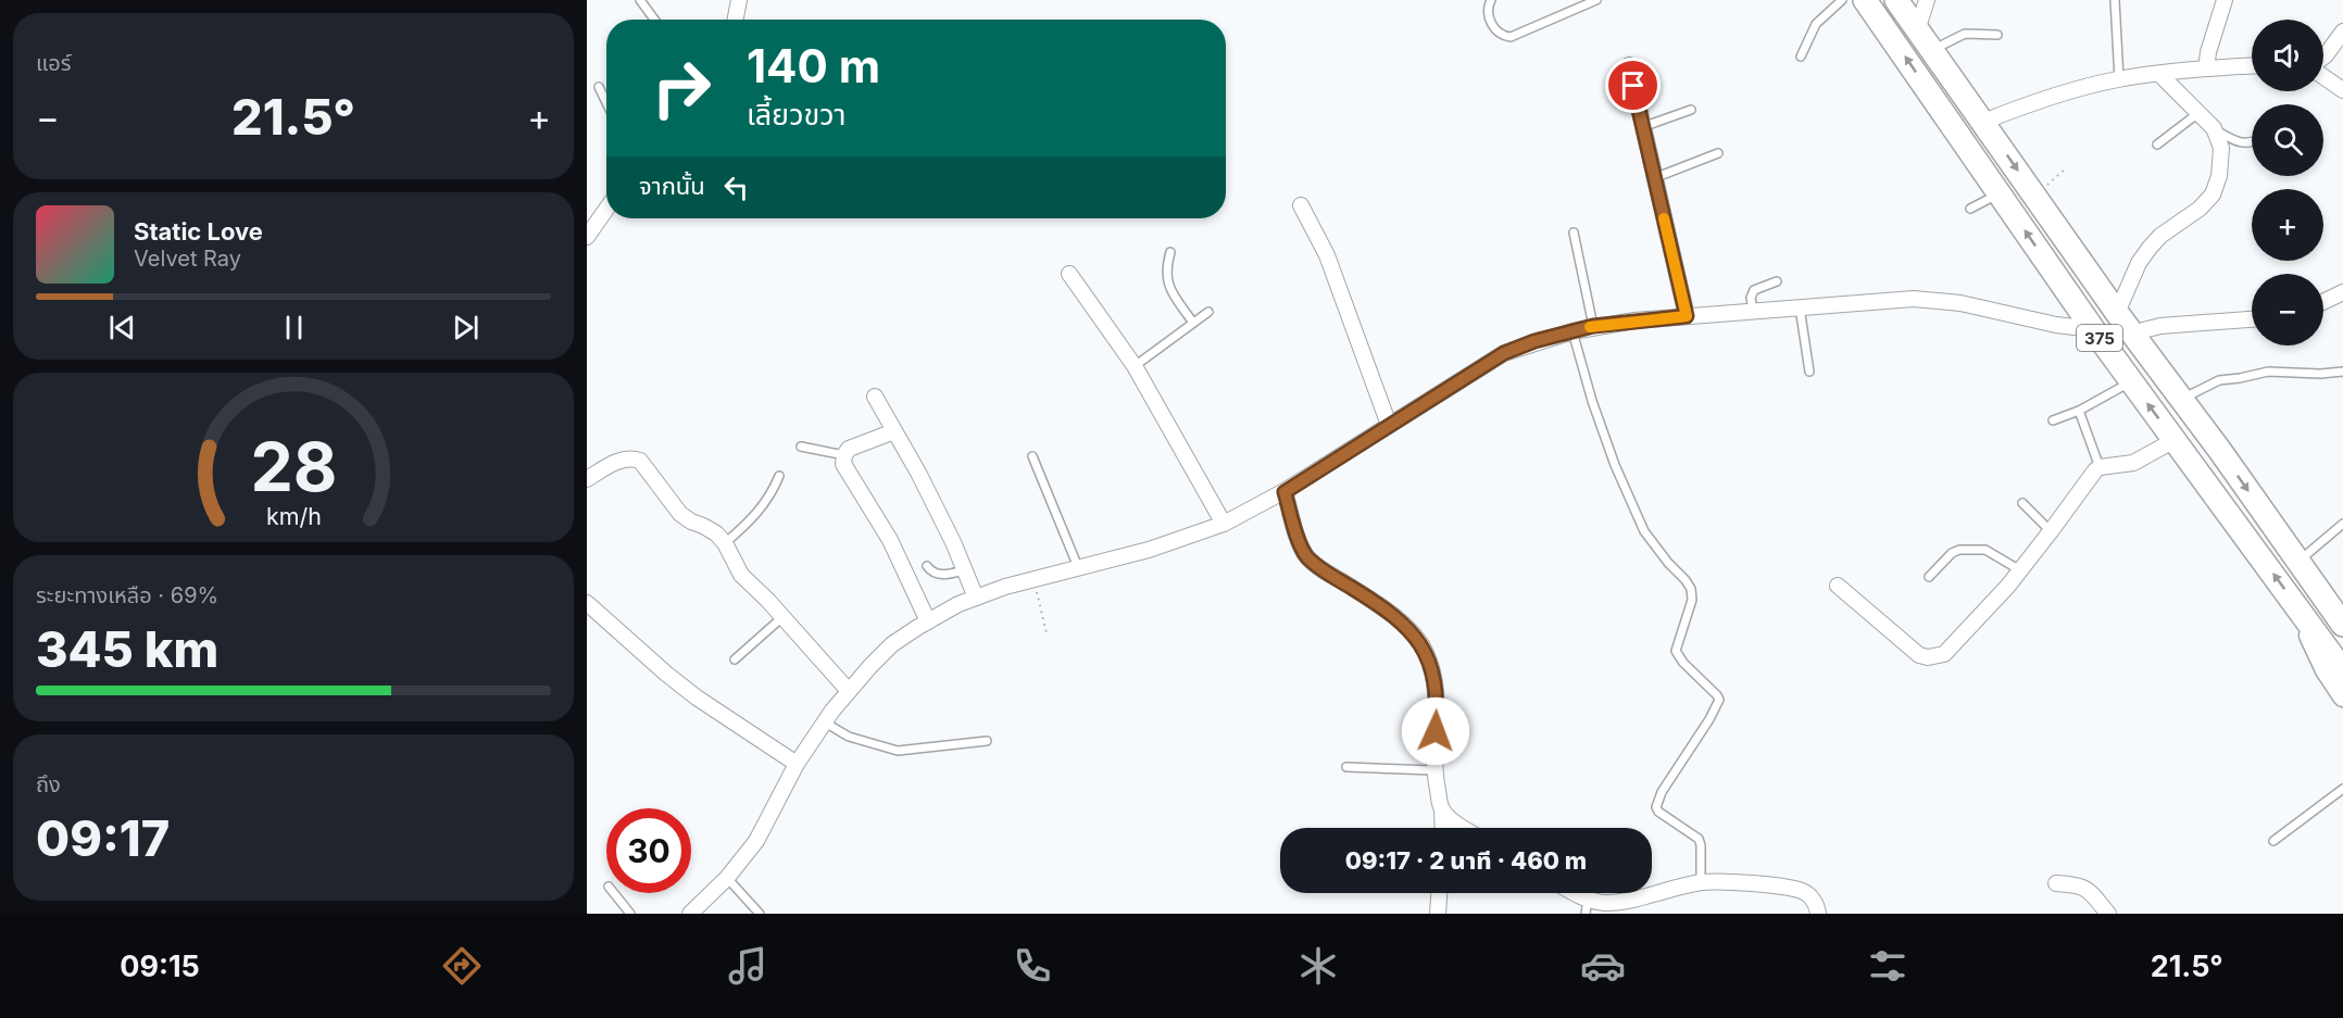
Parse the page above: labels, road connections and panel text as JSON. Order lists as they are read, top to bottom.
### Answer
{
  "streets": {
    "main road": ["375"]
  },
  "page": {
    "tile": [
      "แอร์",
      ["ระยะทางเหลือ · 69%", "345 km"],
      ["ถึง", "09:17"]
    ],
    "map_buttons": ["+", "−"],
    "turn": ["140 m", "เลี้ยวขวา"],
    "heat": ["−", "21.5°", "+"],
    "then": "จากนั้น",
    "song": ["Static Love", "Velvet Ray"],
    "limit": "30",
    "trip": "09:17 · 2 นาที · 460 m",
    "tabs": ["09:15", "21.5°"],
    "gauge": ["28", "km/h"]
  }
}
